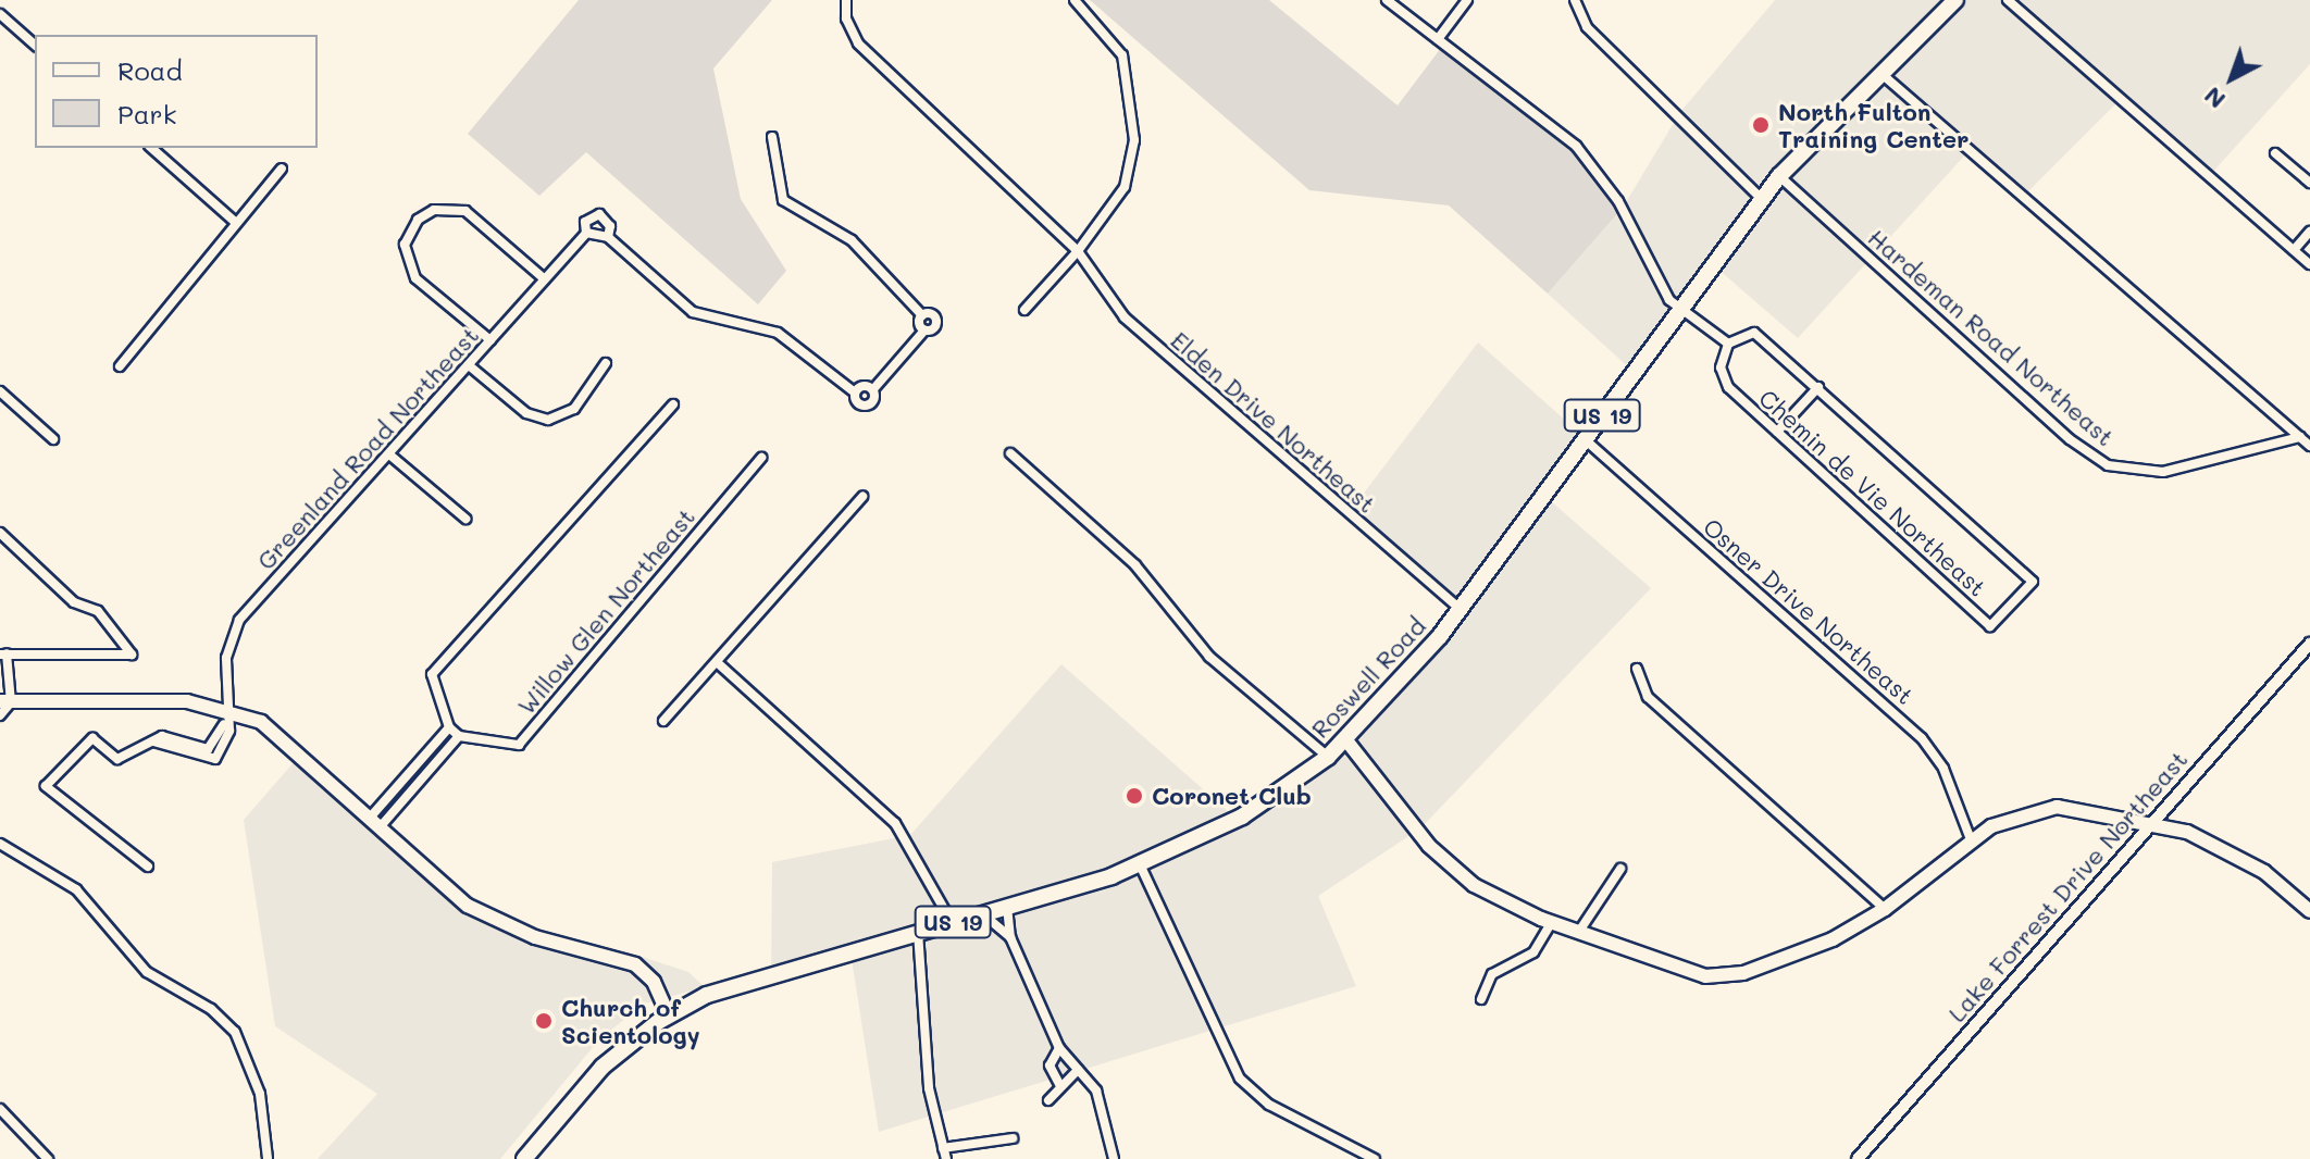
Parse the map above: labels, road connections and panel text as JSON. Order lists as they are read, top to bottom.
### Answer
{
  "streets": {
    "main road": ["US 19", "Roswell Road"],
    "street": [
      "Hardeman Road Northeast",
      "Elden Drive Northeast",
      "Greenland Road Northeast",
      "Chemin de Vie Northeast",
      "Willow Glen Northeast",
      "Osner Drive Northeast",
      "Lake Forrest Drive Northeast"
    ]
  },
  "crossings": [
    ["Hardeman Road Northeast", "Roswell Road"],
    ["Elden Drive Northeast", "Roswell Road"],
    ["Osner Drive Northeast", "Roswell Road"]
  ],
  "places": ["North Fulton Training Center", "Coronet Club", "Church of Scientology"],
  "legend": ["Road", "Park"],
  "north": "bottom left"
}
